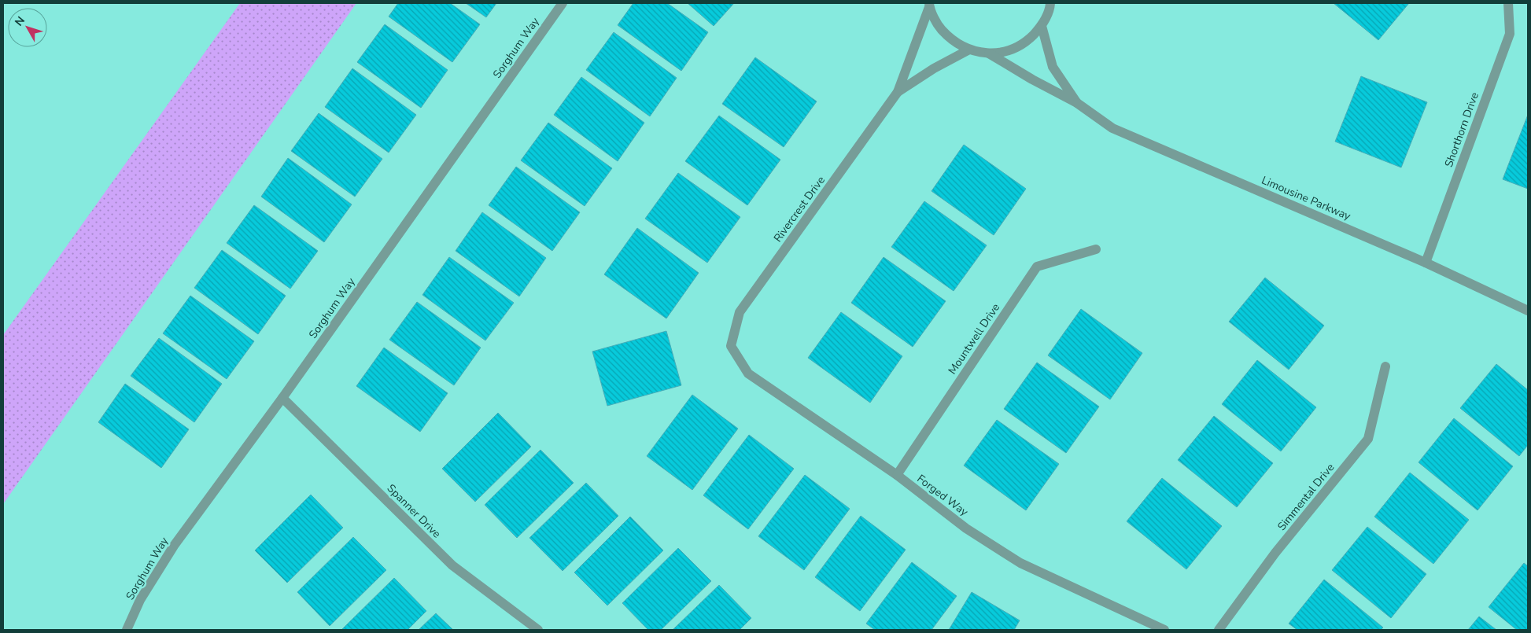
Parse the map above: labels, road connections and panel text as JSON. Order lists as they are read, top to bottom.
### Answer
{
  "streets": {
    "street": [
      "Sorghum Way",
      "Shorthorn Drive",
      "Limousine Parkway",
      "Rivercrest Drive",
      "Mountwell Drive",
      "Forged Way",
      "Simmental Drive",
      "Spanner Drive"
    ]
  },
  "crossings": [
    ["Sorghum Way", "Spanner Drive"],
    ["Shorthorn Drive", "Limousine Parkway"],
    ["Rivercrest Drive", "Forged Way"],
    ["Mountwell Drive", "Forged Way"]
  ],
  "north": "top left"
}
